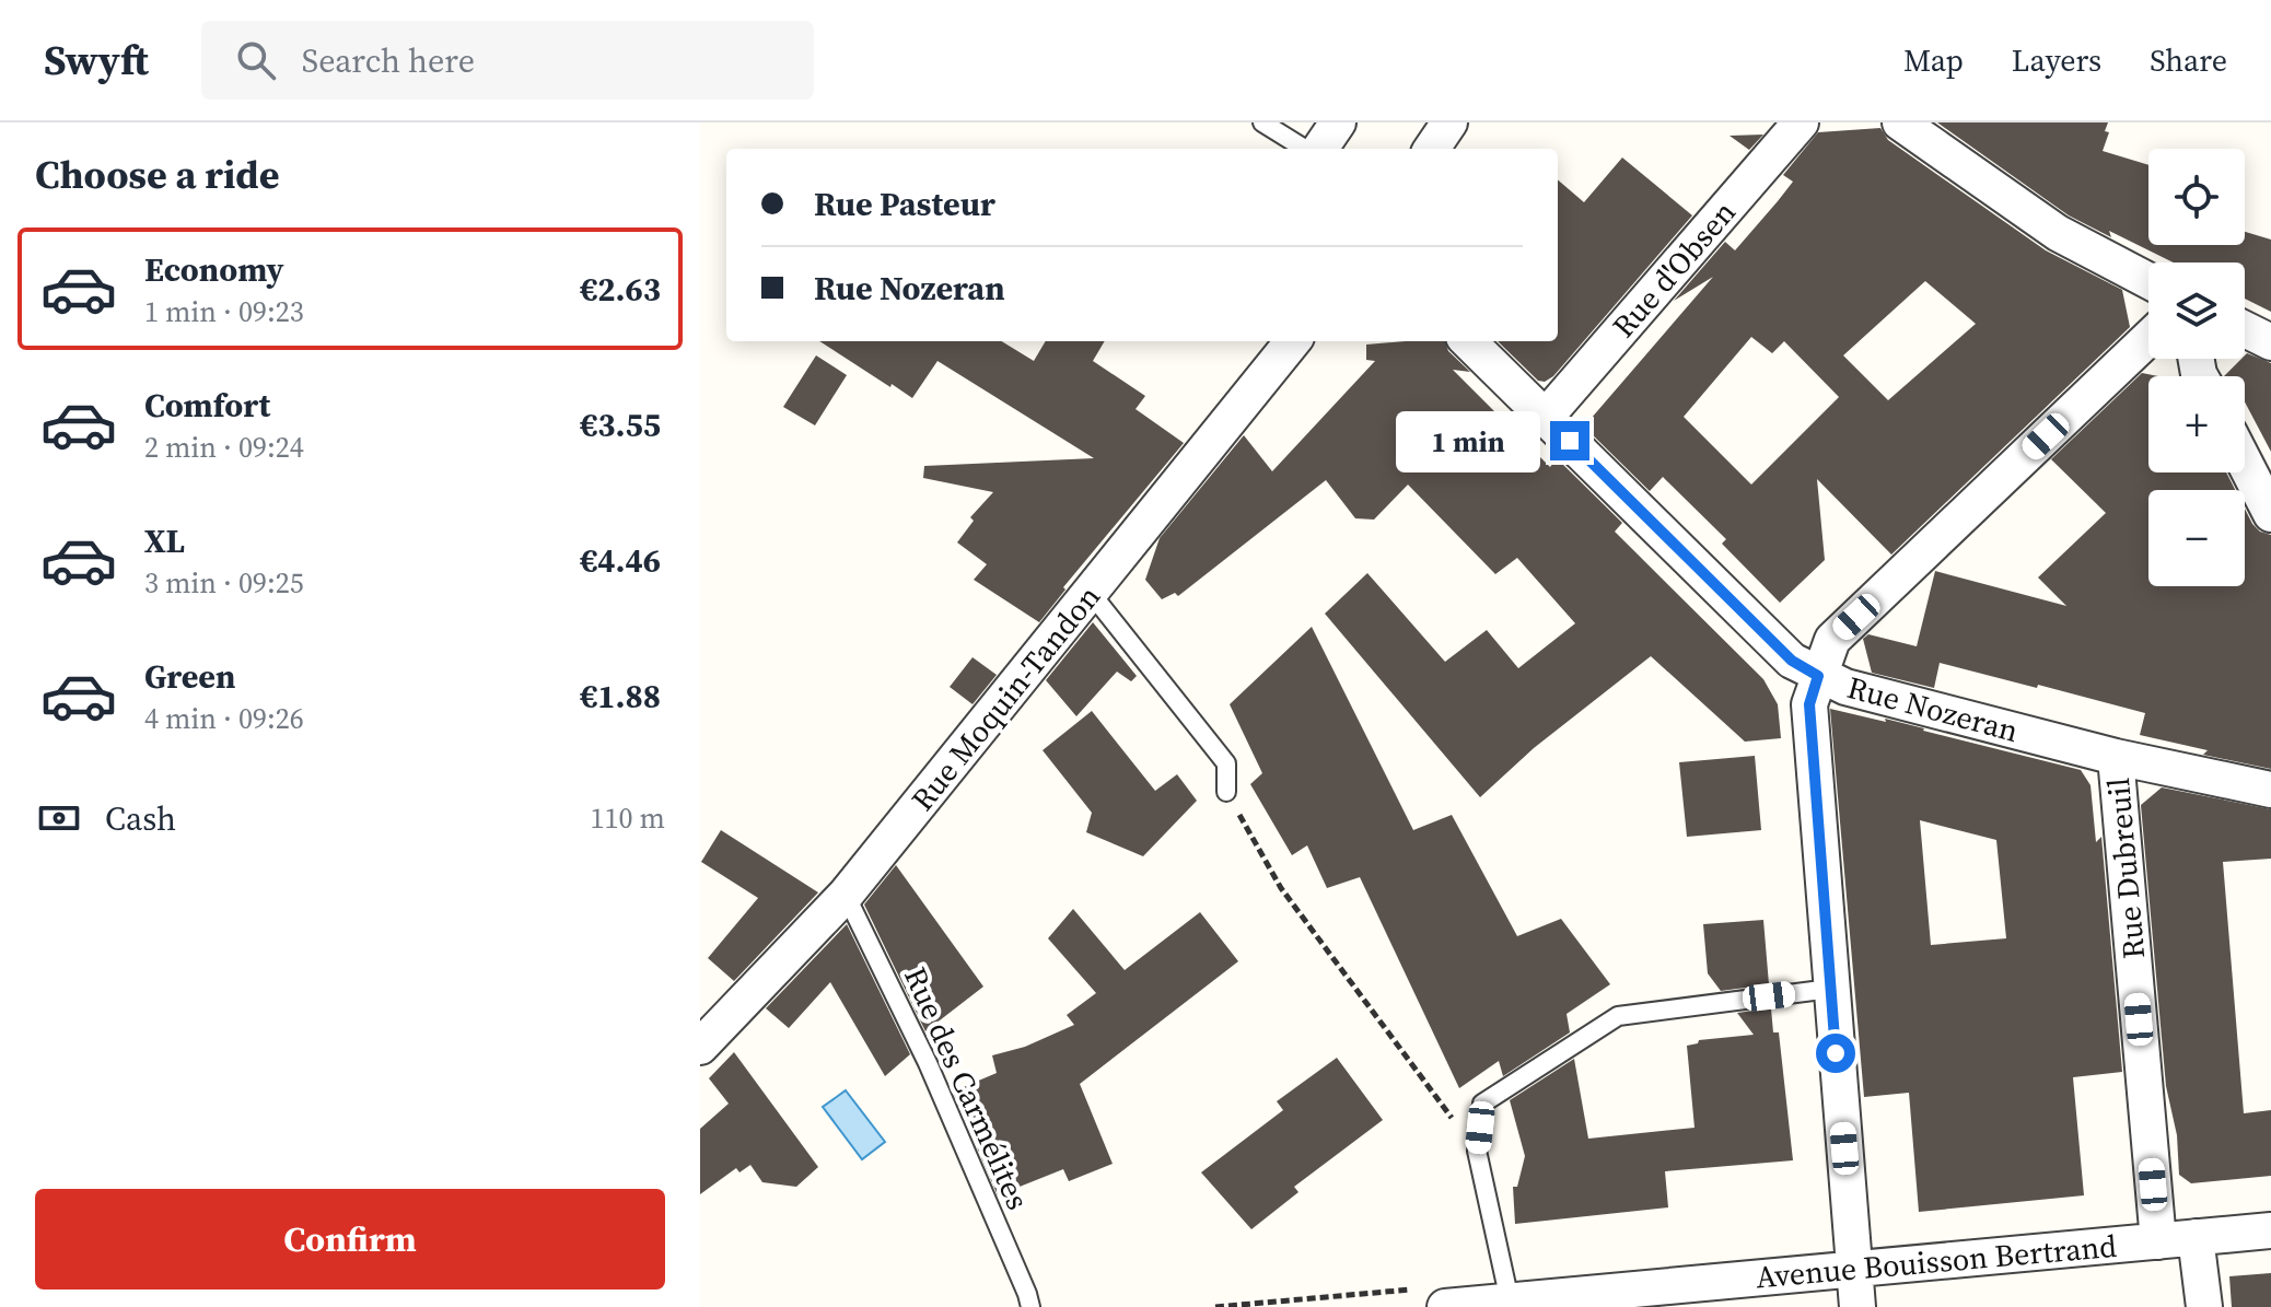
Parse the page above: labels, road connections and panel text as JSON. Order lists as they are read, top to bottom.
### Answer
{
  "streets": {
    "street": [
      "Rue d'Obsen",
      "Rue Moquin-Tandon",
      "Rue Nozeran",
      "Rue Dubreuil",
      "Avenue Bouisson Bertrand"
    ],
    "lane": ["Rue des Carmélites"]
  },
  "crossings": [
    ["Rue d'Obsen", "Rue Nozeran"],
    ["Rue Moquin-Tandon", "Rue des Carmélites"],
    ["Rue Nozeran", "Rue Dubreuil"],
    ["Rue Dubreuil", "Avenue Bouisson Bertrand"]
  ],
  "page": {
    "header": "Swyft",
    "search": "Search here",
    "nav": ["Map", "Layers", "Share"],
    "heading": "Choose a ride",
    "map_buttons": ["+", "−"],
    "banner": ["Rue Pasteur", "Rue Nozeran"],
    "list": [
      {
        "name": "Economy",
        "note": "1 min · 09:23",
        "value": "€2.63"
      },
      {
        "name": "Comfort",
        "note": "2 min · 09:24",
        "value": "€3.55"
      },
      {
        "name": "XL",
        "note": "3 min · 09:25",
        "value": "€4.46"
      },
      {
        "name": "Green",
        "note": "4 min · 09:26",
        "value": "€1.88"
      }
    ],
    "bubble": "1 min",
    "pay": ["Cash", "110 m"],
    "buttons": "Confirm"
  }
}
